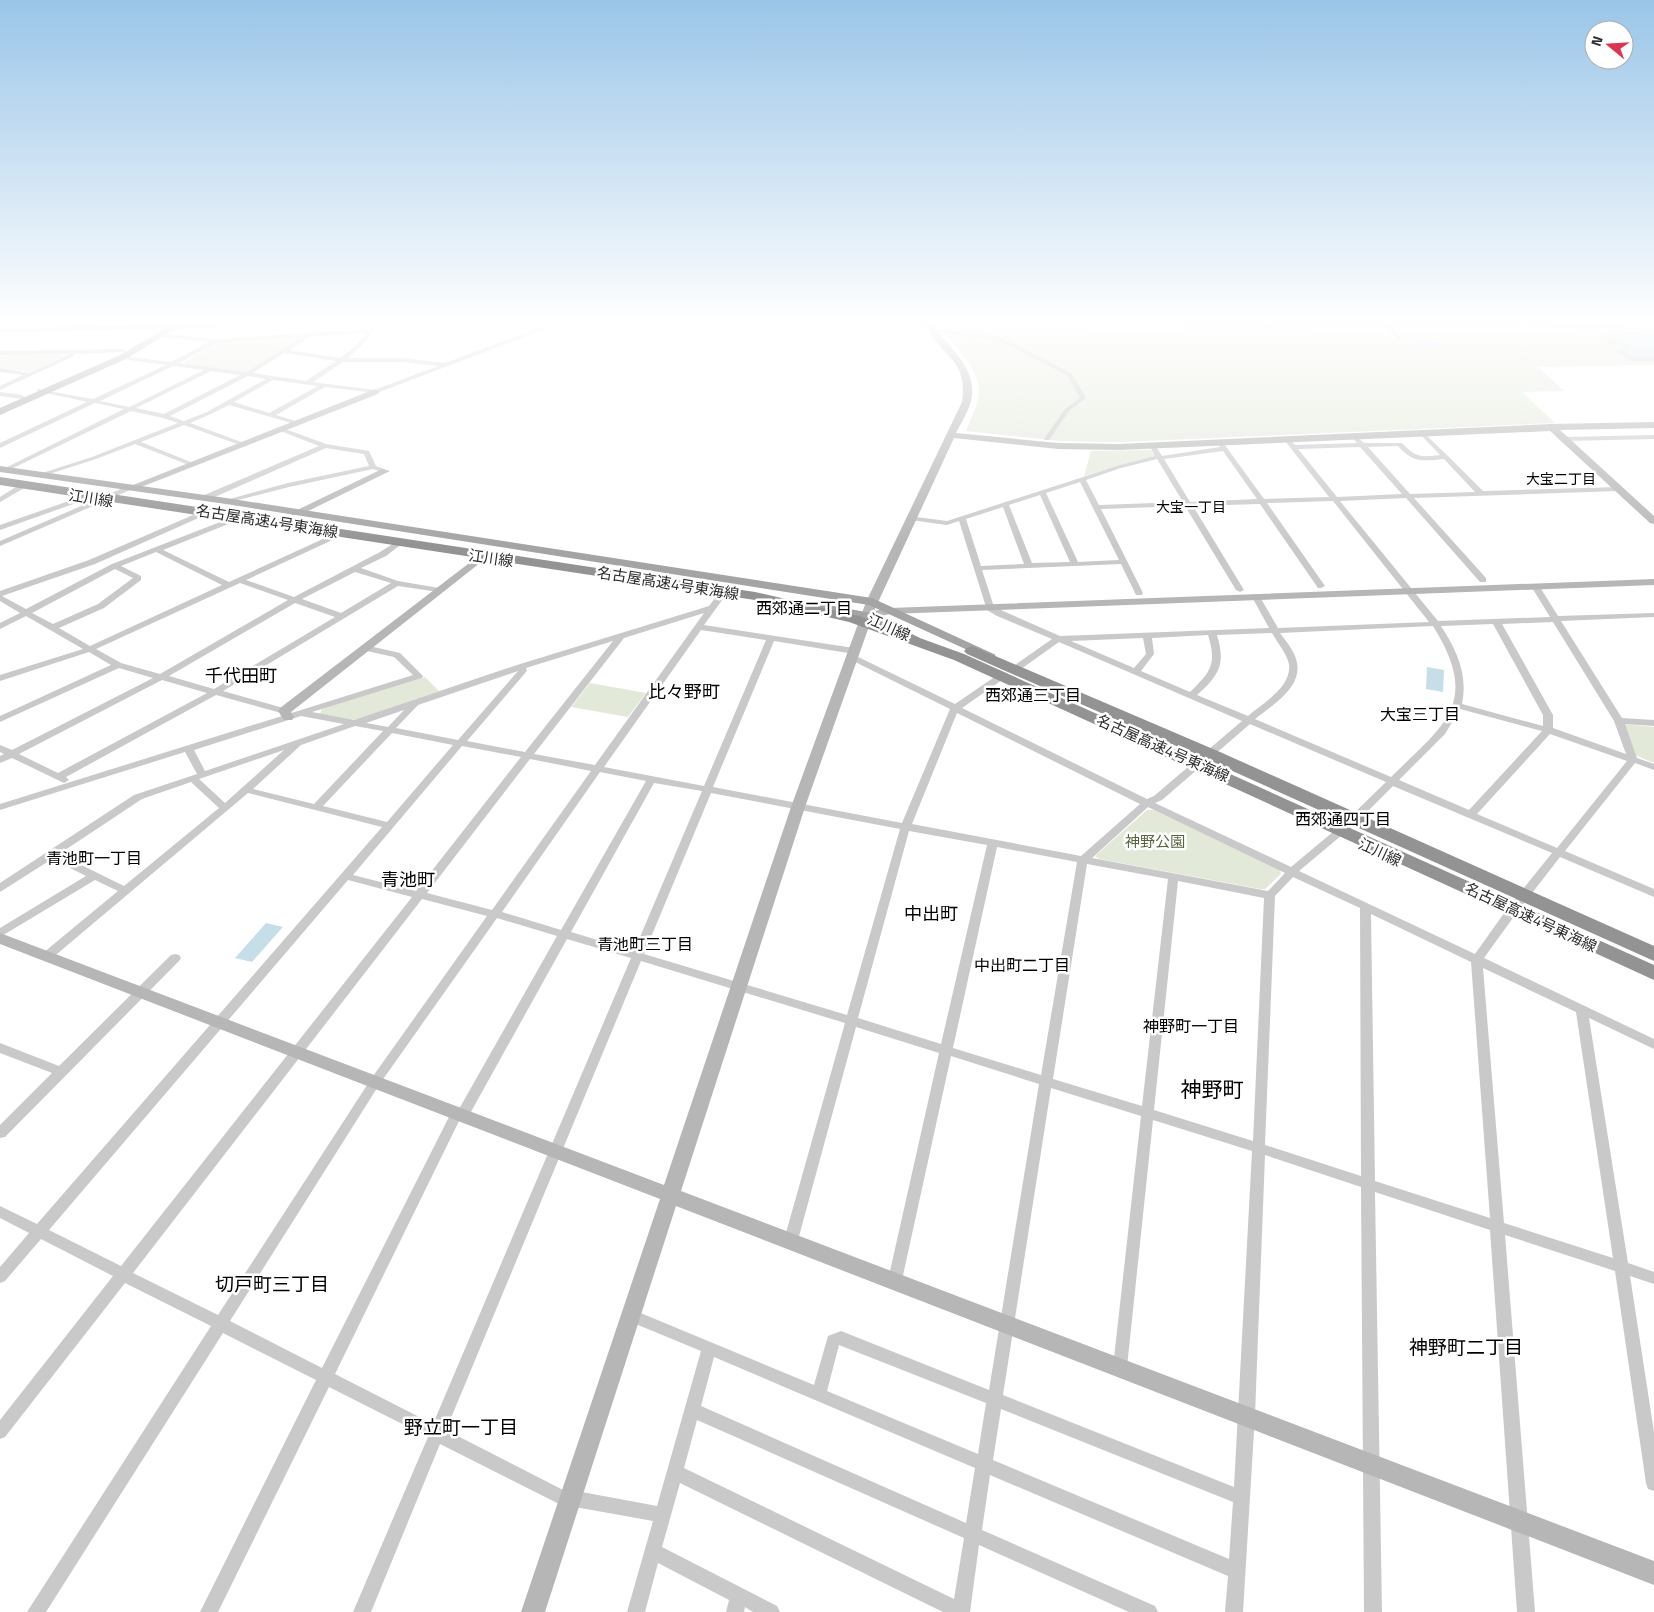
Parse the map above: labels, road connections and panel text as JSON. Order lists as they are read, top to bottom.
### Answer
{
  "streets": {
    "highway": ["名古屋高速4号東海線"],
    "main road": ["江川線"]
  },
  "crossings": [
    ["江川線", "名古屋高速4号東海線"]
  ],
  "districts": [
    "大宝二丁目",
    "大宝一丁目",
    "西郊通二丁目",
    "千代田町",
    "比々野町",
    "西郊通三丁目",
    "大宝三丁目",
    "西郊通四丁目",
    "青池町一丁目",
    "青池町",
    "中出町",
    "青池町三丁目",
    "中出町二丁目",
    "神野町一丁目",
    "神野町",
    "切戸町三丁目",
    "神野町二丁目",
    "野立町一丁目"
  ],
  "parks": ["神野公園"],
  "north": "left"
}
